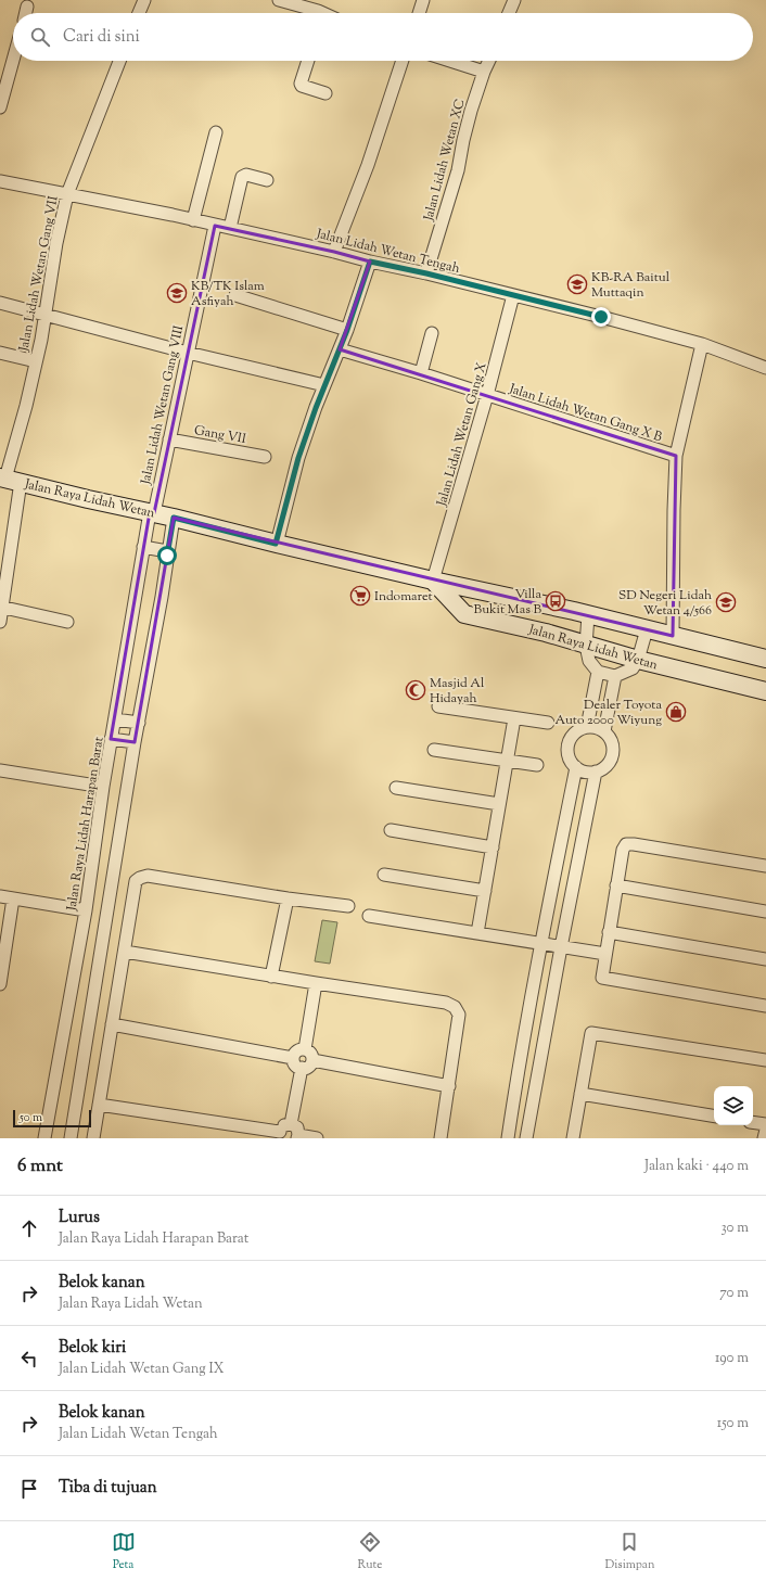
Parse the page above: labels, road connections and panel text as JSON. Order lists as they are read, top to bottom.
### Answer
{
  "streets": {
    "main road": ["Jalan Raya Lidah Wetan"],
    "street": [
      "Jalan Lidah Wetan XC",
      "Jalan Lidah Wetan Tengah",
      "Jalan Lidah Wetan Gang VII",
      "Jalan Lidah Wetan Gang VIII",
      "Jalan Lidah Wetan Gang X B",
      "Gang VII",
      "Jalan Lidah Wetan Gang X",
      "Jalan Raya Lidah Harapan Barat"
    ]
  },
  "crossings": [
    ["Jalan Lidah Wetan XC", "Jalan Lidah Wetan Tengah"],
    ["Jalan Lidah Wetan Tengah", "Jalan Lidah Wetan Gang VII"],
    ["Jalan Lidah Wetan Tengah", "Jalan Lidah Wetan Gang VIII"],
    ["Jalan Lidah Wetan Tengah", "Jalan Lidah Wetan Gang X"],
    ["Jalan Lidah Wetan Gang VII", "Jalan Raya Lidah Wetan"],
    ["Jalan Lidah Wetan Gang VIII", "Gang VII"],
    ["Jalan Lidah Wetan Gang VIII", "Jalan Raya Lidah Wetan"],
    ["Jalan Lidah Wetan Gang VIII", "Jalan Raya Lidah Harapan Barat"],
    ["Jalan Lidah Wetan Gang X B", "Jalan Lidah Wetan Gang X"],
    ["Jalan Lidah Wetan Gang X", "Jalan Raya Lidah Wetan"],
    ["Jalan Raya Lidah Wetan", "Jalan Raya Lidah Harapan Barat"]
  ],
  "places": {
    "school or university": ["KB-RA Baitul Muttaqin", "KB/TK Islam Asfiyah", "SD Negeri Lidah Wetan 4/566"],
    "supermarket": ["Indomaret"],
    "bus stop": ["Villa Bukit Mas B"],
    "mosque": ["Masjid Al Hidayah"],
    "shop": ["Dealer Toyota Auto 2000 Wiyung"]
  },
  "scale_bar": "50 m",
  "page": {
    "search": "Cari di sini",
    "scale": "50 m",
    "heading": ["6 mnt", "Jalan kaki · 440 m"],
    "list": [
      ["Lurus", "Jalan Raya Lidah Harapan Barat", "30 m"],
      ["Belok kanan", "Jalan Raya Lidah Wetan", "70 m"],
      ["Belok kiri", "Jalan Lidah Wetan Gang IX", "190 m"],
      ["Belok kanan", "Jalan Lidah Wetan Tengah", "150 m"],
      "Tiba di tujuan"
    ],
    "nav": ["Peta", "Rute", "Disimpan"]
  }
}
